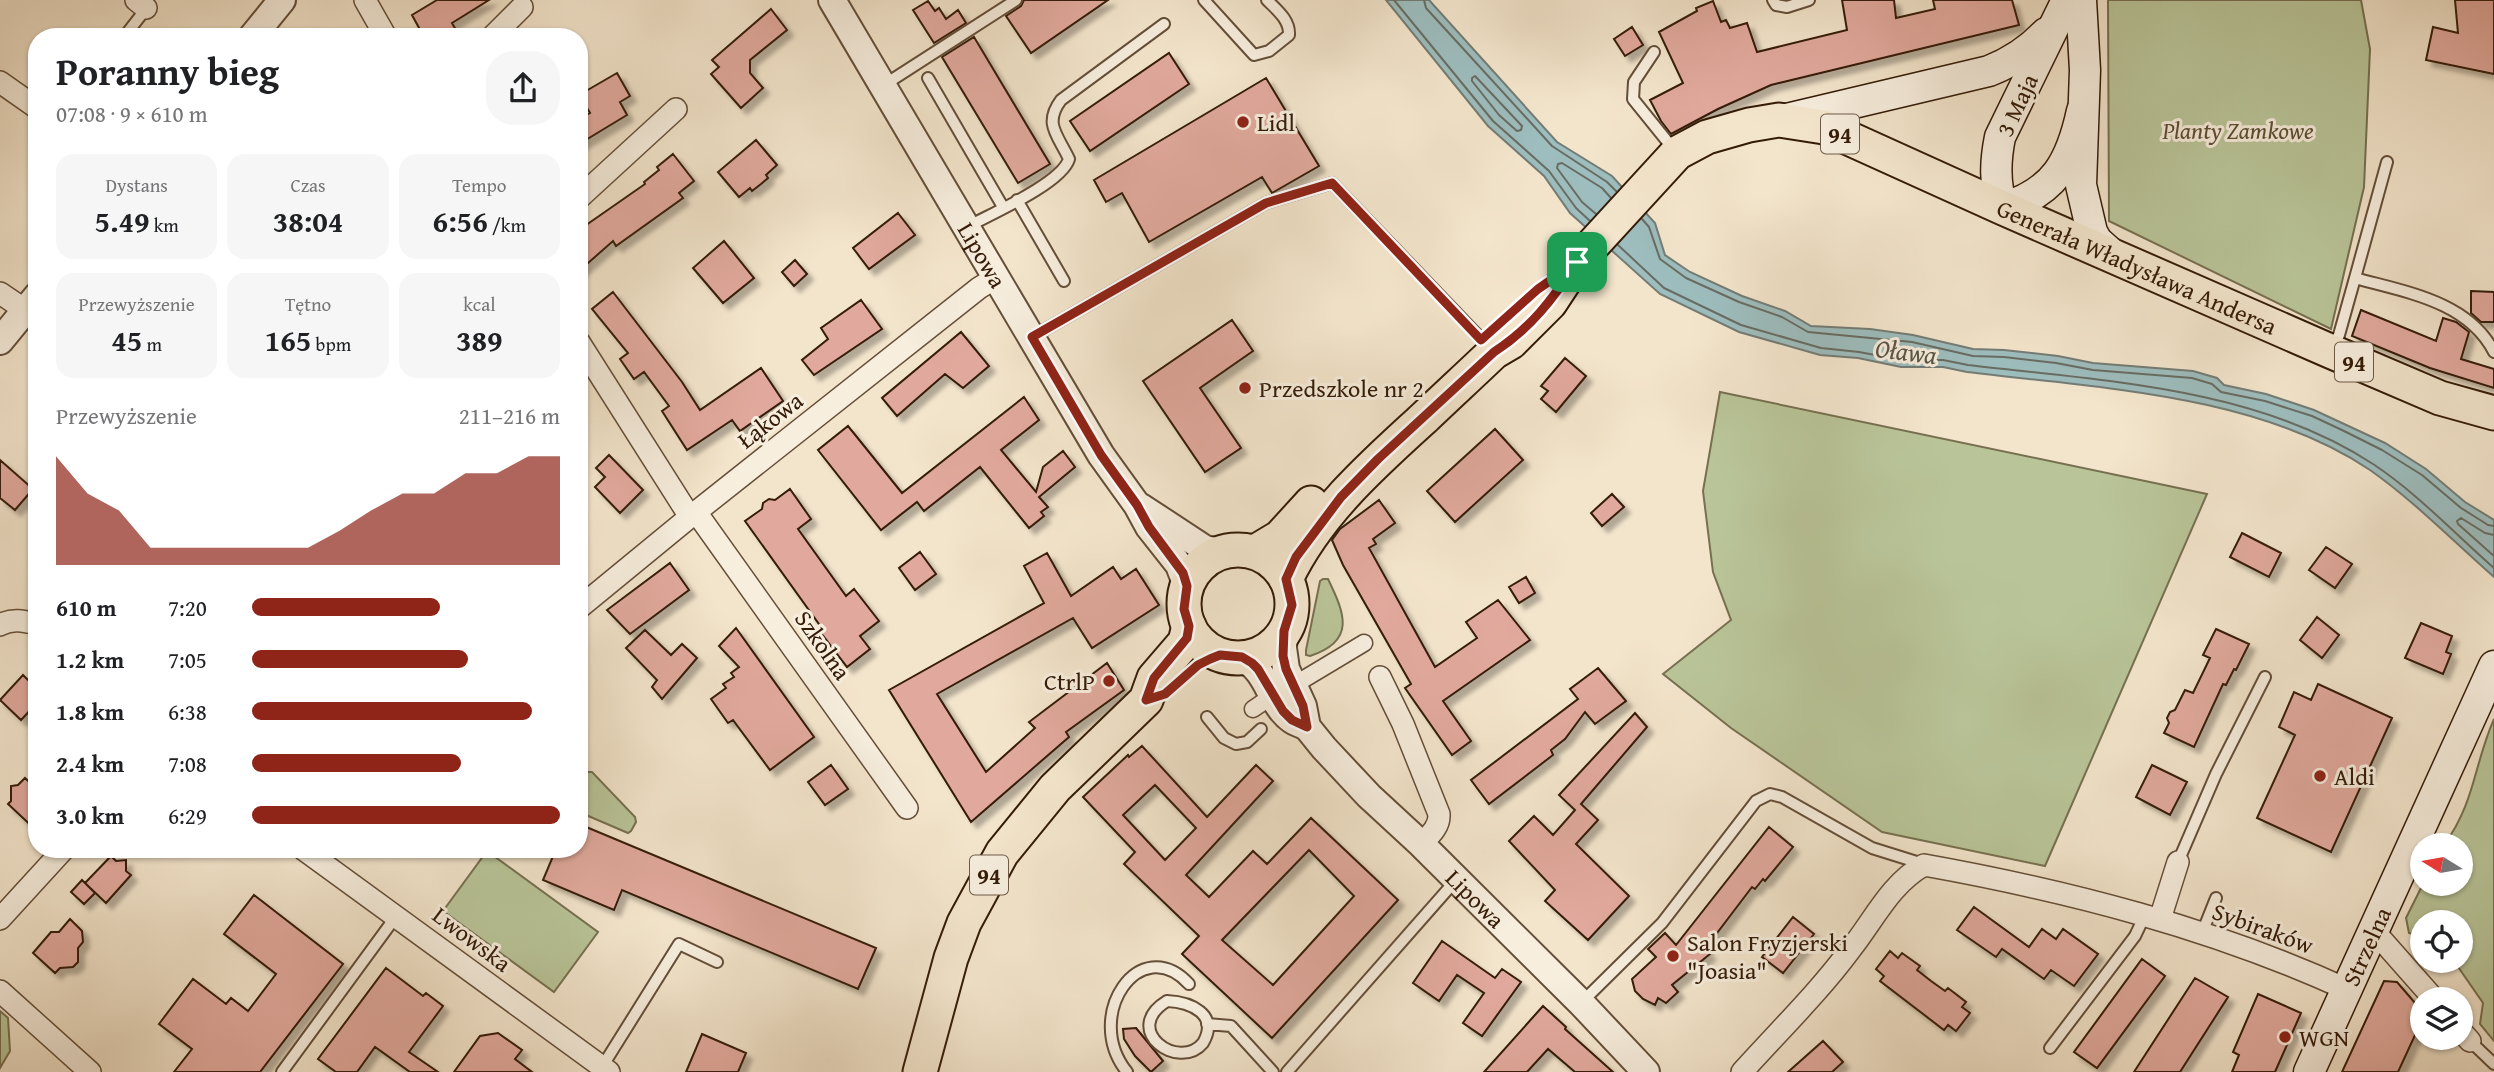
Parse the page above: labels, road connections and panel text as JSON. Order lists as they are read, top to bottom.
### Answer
{
  "streets": {
    "main road": [
      "3 Maja",
      "94",
      "Generała Władysława Andersa",
      "Strzelna"
    ],
    "street": [
      "Lipowa",
      "Łąkowa",
      "Szkolna",
      "Sybiraków",
      "Lwowska"
    ]
  },
  "crossings": [
    ["3 Maja", "Generała Władysława Andersa"],
    ["94", "Lipowa"],
    ["94", "Generała Władysława Andersa"],
    ["Lipowa", "Łąkowa"],
    ["Łąkowa", "Szkolna"],
    ["Sybiraków", "Strzelna"]
  ],
  "water": ["Oława"],
  "parks": ["Planty Zamkowe"],
  "places": [
    "Lidl",
    "Przedszkole nr 2",
    "CtrlP",
    "Aldi",
    "Salon Fryzjerski \"Joasia\"",
    "WGN"
  ],
  "north": "left",
  "page": {
    "heading": ["Poranny bieg", "07:08 · 9 × 610 m"],
    "stats": [
      ["Dystans", "5.49 km"],
      ["Czas", "38:04"],
      ["Tempo", "6:56 /km"],
      ["Przewyższenie", "45 m"],
      ["Tętno", "165 bpm"],
      ["kcal", "389"]
    ],
    "chart": ["Przewyższenie", "211–216 m"],
    "list": [
      {
        "name": "610 m",
        "note": "7:20"
      },
      {
        "name": "1.2 km",
        "note": "7:05"
      },
      {
        "name": "1.8 km",
        "note": "6:38"
      },
      {
        "name": "2.4 km",
        "note": "7:08"
      },
      {
        "name": "3.0 km",
        "note": "6:29"
      }
    ]
  }
}
